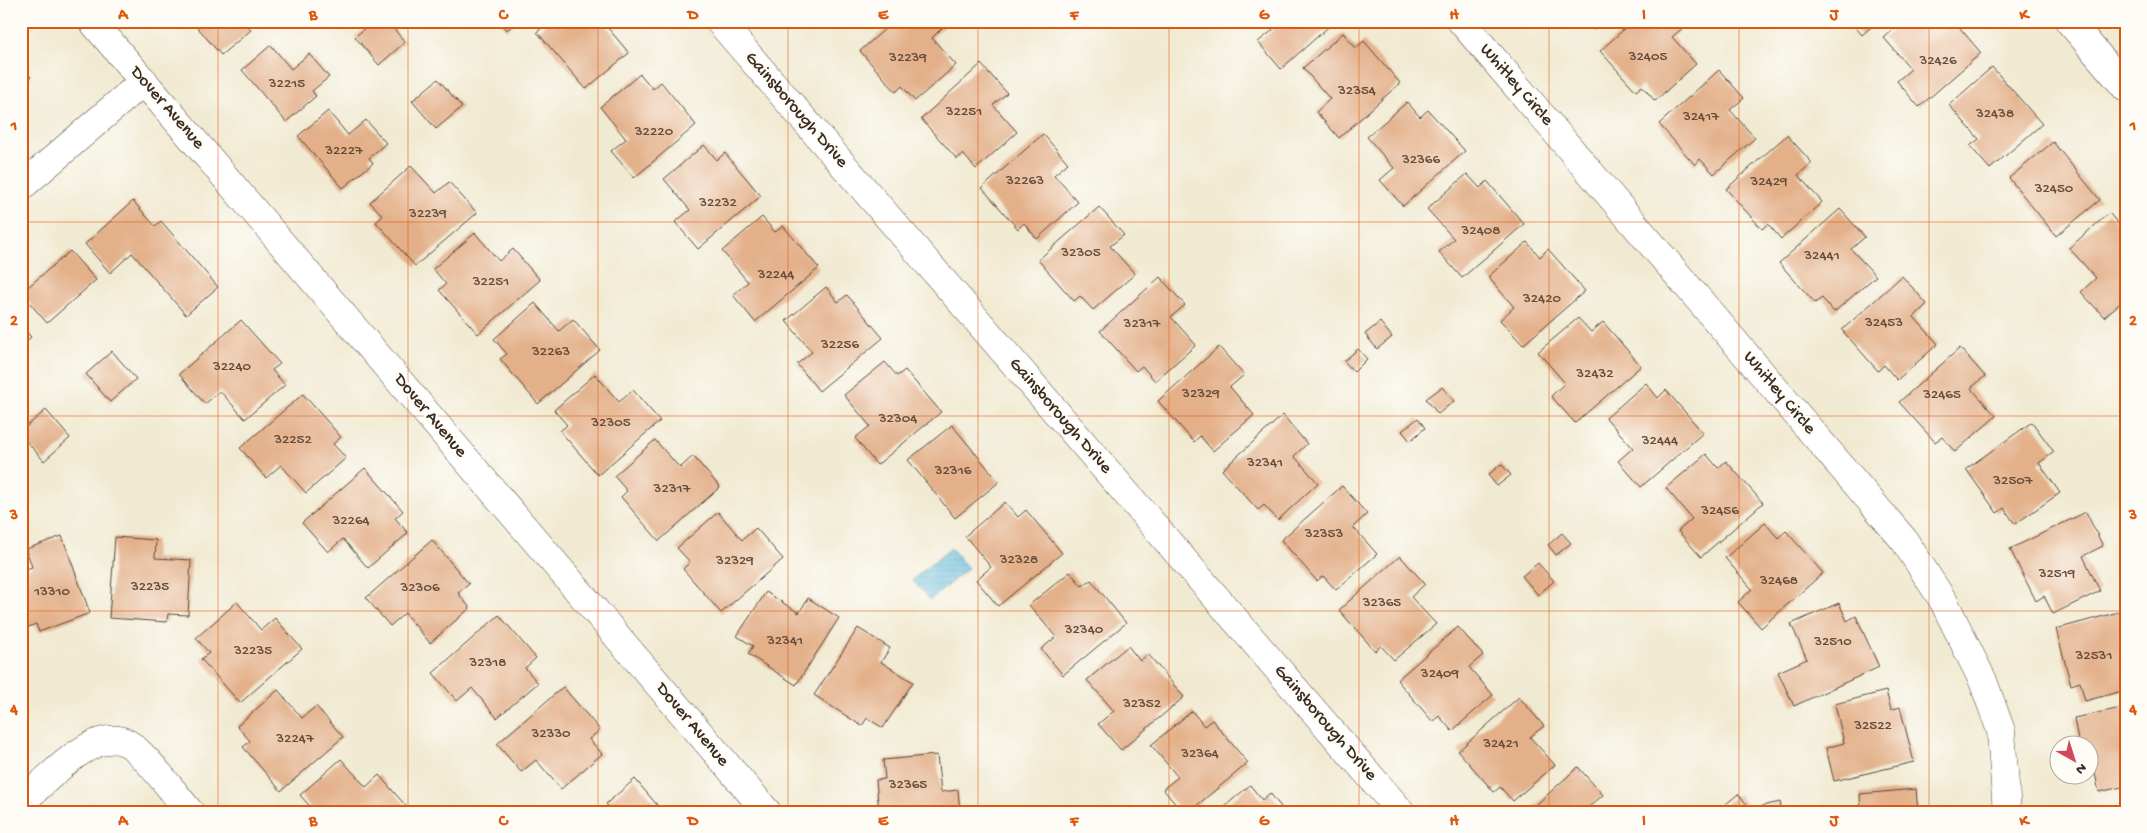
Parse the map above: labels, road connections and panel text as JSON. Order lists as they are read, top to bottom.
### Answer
{
  "streets": {
    "street": ["Whitley Circle", "Dover Avenue", "Gainsborough Drive"]
  },
  "house_numbers": [
    "32405",
    "32239",
    "32426",
    "32215",
    "32354",
    "32251",
    "32438",
    "32417",
    "32220",
    "32227",
    "32366",
    "32263",
    "32429",
    "32450",
    "32232",
    "32239",
    "32408",
    "32305",
    "32441",
    "32244",
    "32251",
    "32420",
    "32453",
    "32317",
    "32256",
    "32263",
    "32240",
    "32432",
    "32329",
    "32465",
    "32304",
    "32305",
    "32252",
    "32444",
    "32341",
    "32316",
    "32507",
    "32317",
    "32456",
    "32264",
    "32353",
    "32328",
    "32329",
    "32519",
    "32468",
    "32235",
    "32306",
    "13310",
    "32365",
    "32340",
    "32341",
    "32510",
    "32235",
    "32531",
    "32318",
    "32409",
    "32352",
    "32522",
    "32330",
    "32247",
    "32421",
    "32364",
    "32365"
  ],
  "north": "bottom right",
  "grid": {
    "columns": [
      "A",
      "B",
      "C",
      "D",
      "E",
      "F",
      "G",
      "H",
      "I",
      "J",
      "K"
    ],
    "rows": [
      "1",
      "2",
      "3",
      "4"
    ]
  }
}
